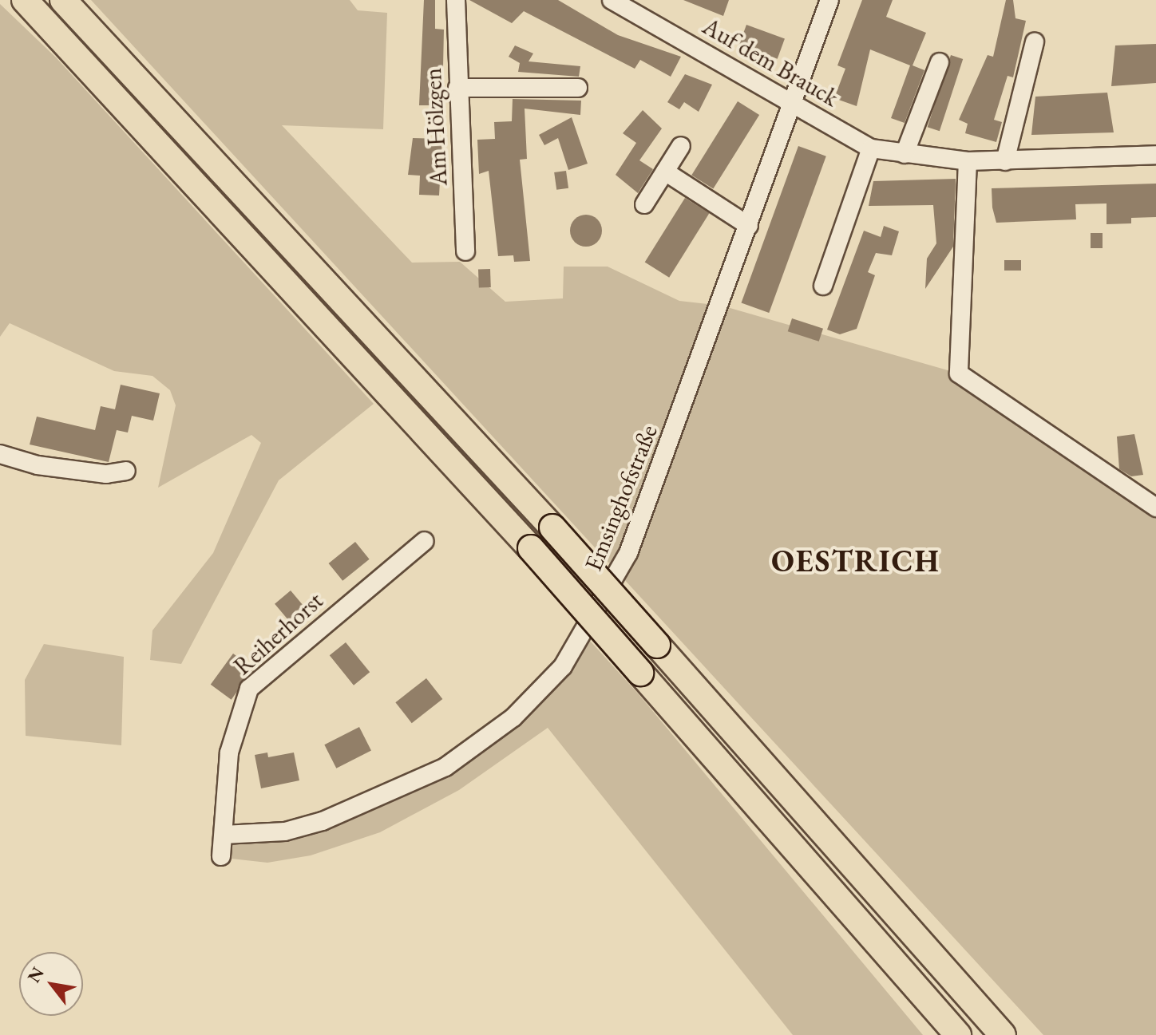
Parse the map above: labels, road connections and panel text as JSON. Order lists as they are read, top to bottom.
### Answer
{
  "streets": {
    "street": [
      "Auf dem Brauck",
      "Am Hölzgen",
      "Emsinghofstraße",
      "Reiherhorst"
    ]
  },
  "crossings": [
    ["Auf dem Brauck", "Emsinghofstraße"],
    ["Emsinghofstraße", "Reiherhorst"]
  ],
  "districts": ["OESTRICH"],
  "north": "top left"
}
